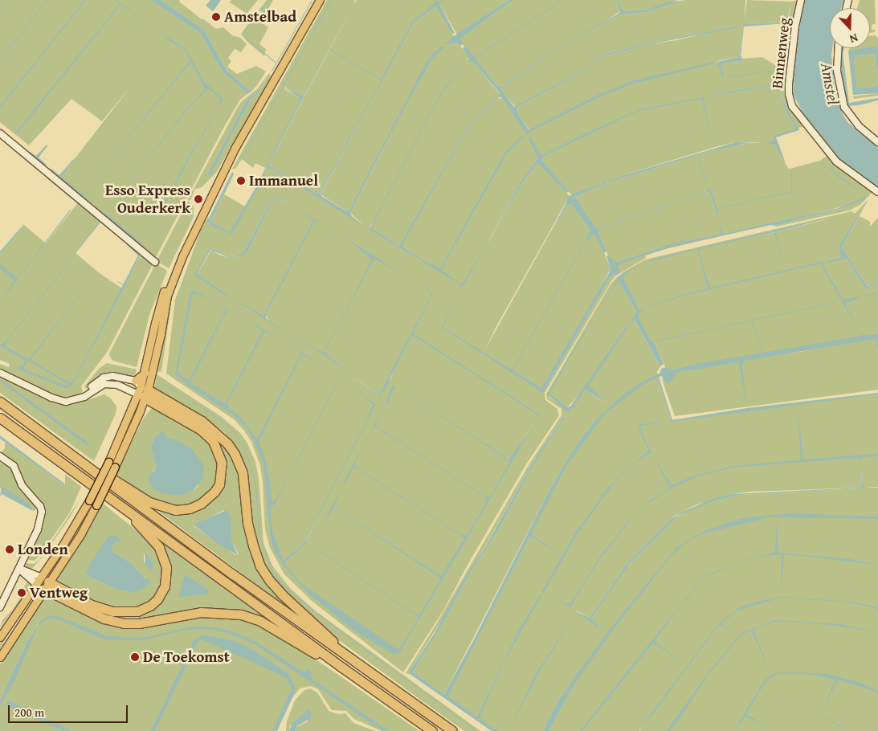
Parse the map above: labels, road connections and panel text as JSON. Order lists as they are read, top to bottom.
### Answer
{
  "streets": {
    "street": ["Binnenweg"]
  },
  "water": ["Amstel"],
  "places": [
    "Amstelbad",
    "Immanuel",
    "Esso Express Ouderkerk",
    "Londen",
    "Ventweg",
    "De Toekomst"
  ],
  "scale_bar": "200 m",
  "north": "bottom"
}
